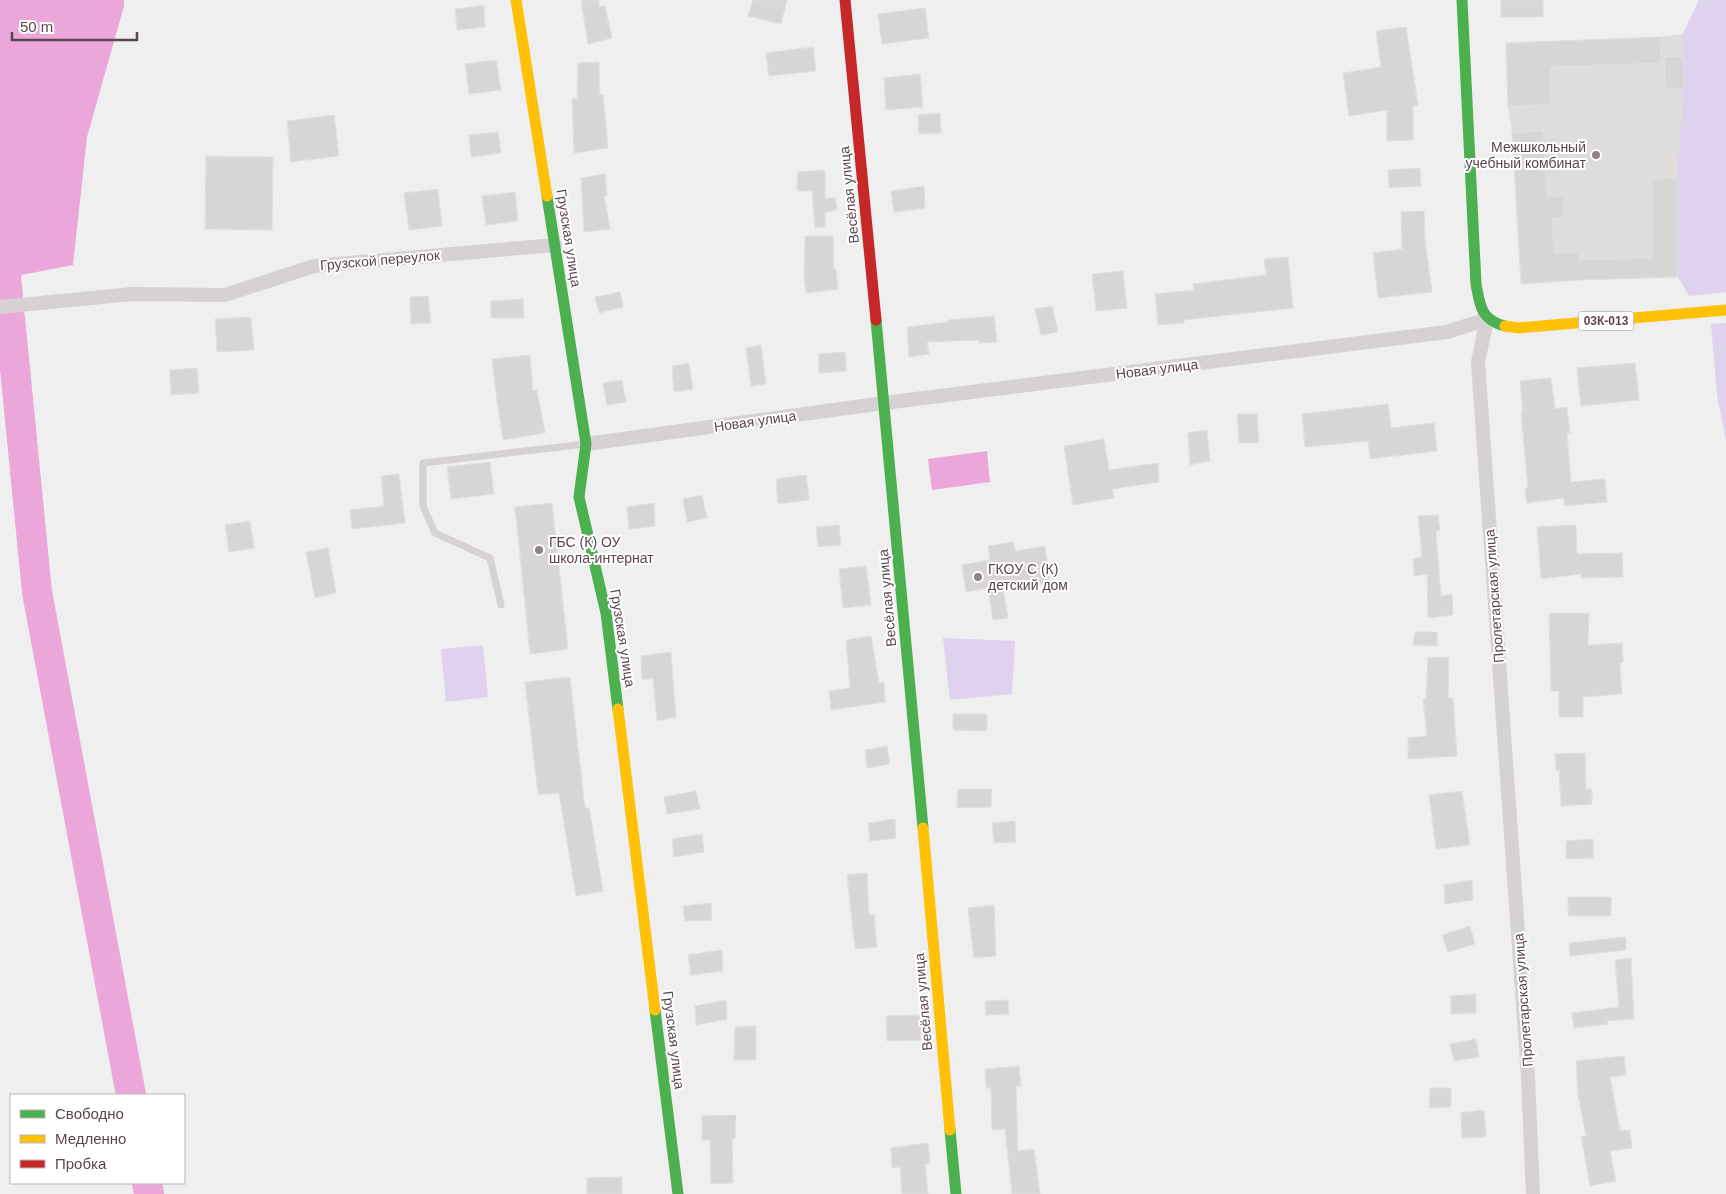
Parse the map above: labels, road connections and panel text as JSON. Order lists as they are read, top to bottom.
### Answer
{
  "streets": {
    "street": [
      "Весёлая улица",
      "Грузская улица",
      "Грузской переулок",
      "03К-013",
      "Новая улица",
      "Пролетарская улица"
    ]
  },
  "crossings": [
    ["Весёлая улица", "Новая улица"],
    ["Грузская улица", "Грузской переулок"],
    ["Грузская улица", "Новая улица"],
    ["03К-013", "Новая улица"],
    ["03К-013", "Пролетарская улица"],
    ["Новая улица", "Пролетарская улица"]
  ],
  "places": ["Межшкольный учебный комбинат", "ГБС (К) ОУ школа-интернат", "ГКОУ С (К) детский дом"],
  "legend": ["Свободно", "Медленно", "Пробка"],
  "scale_bar": "50 m"
}
